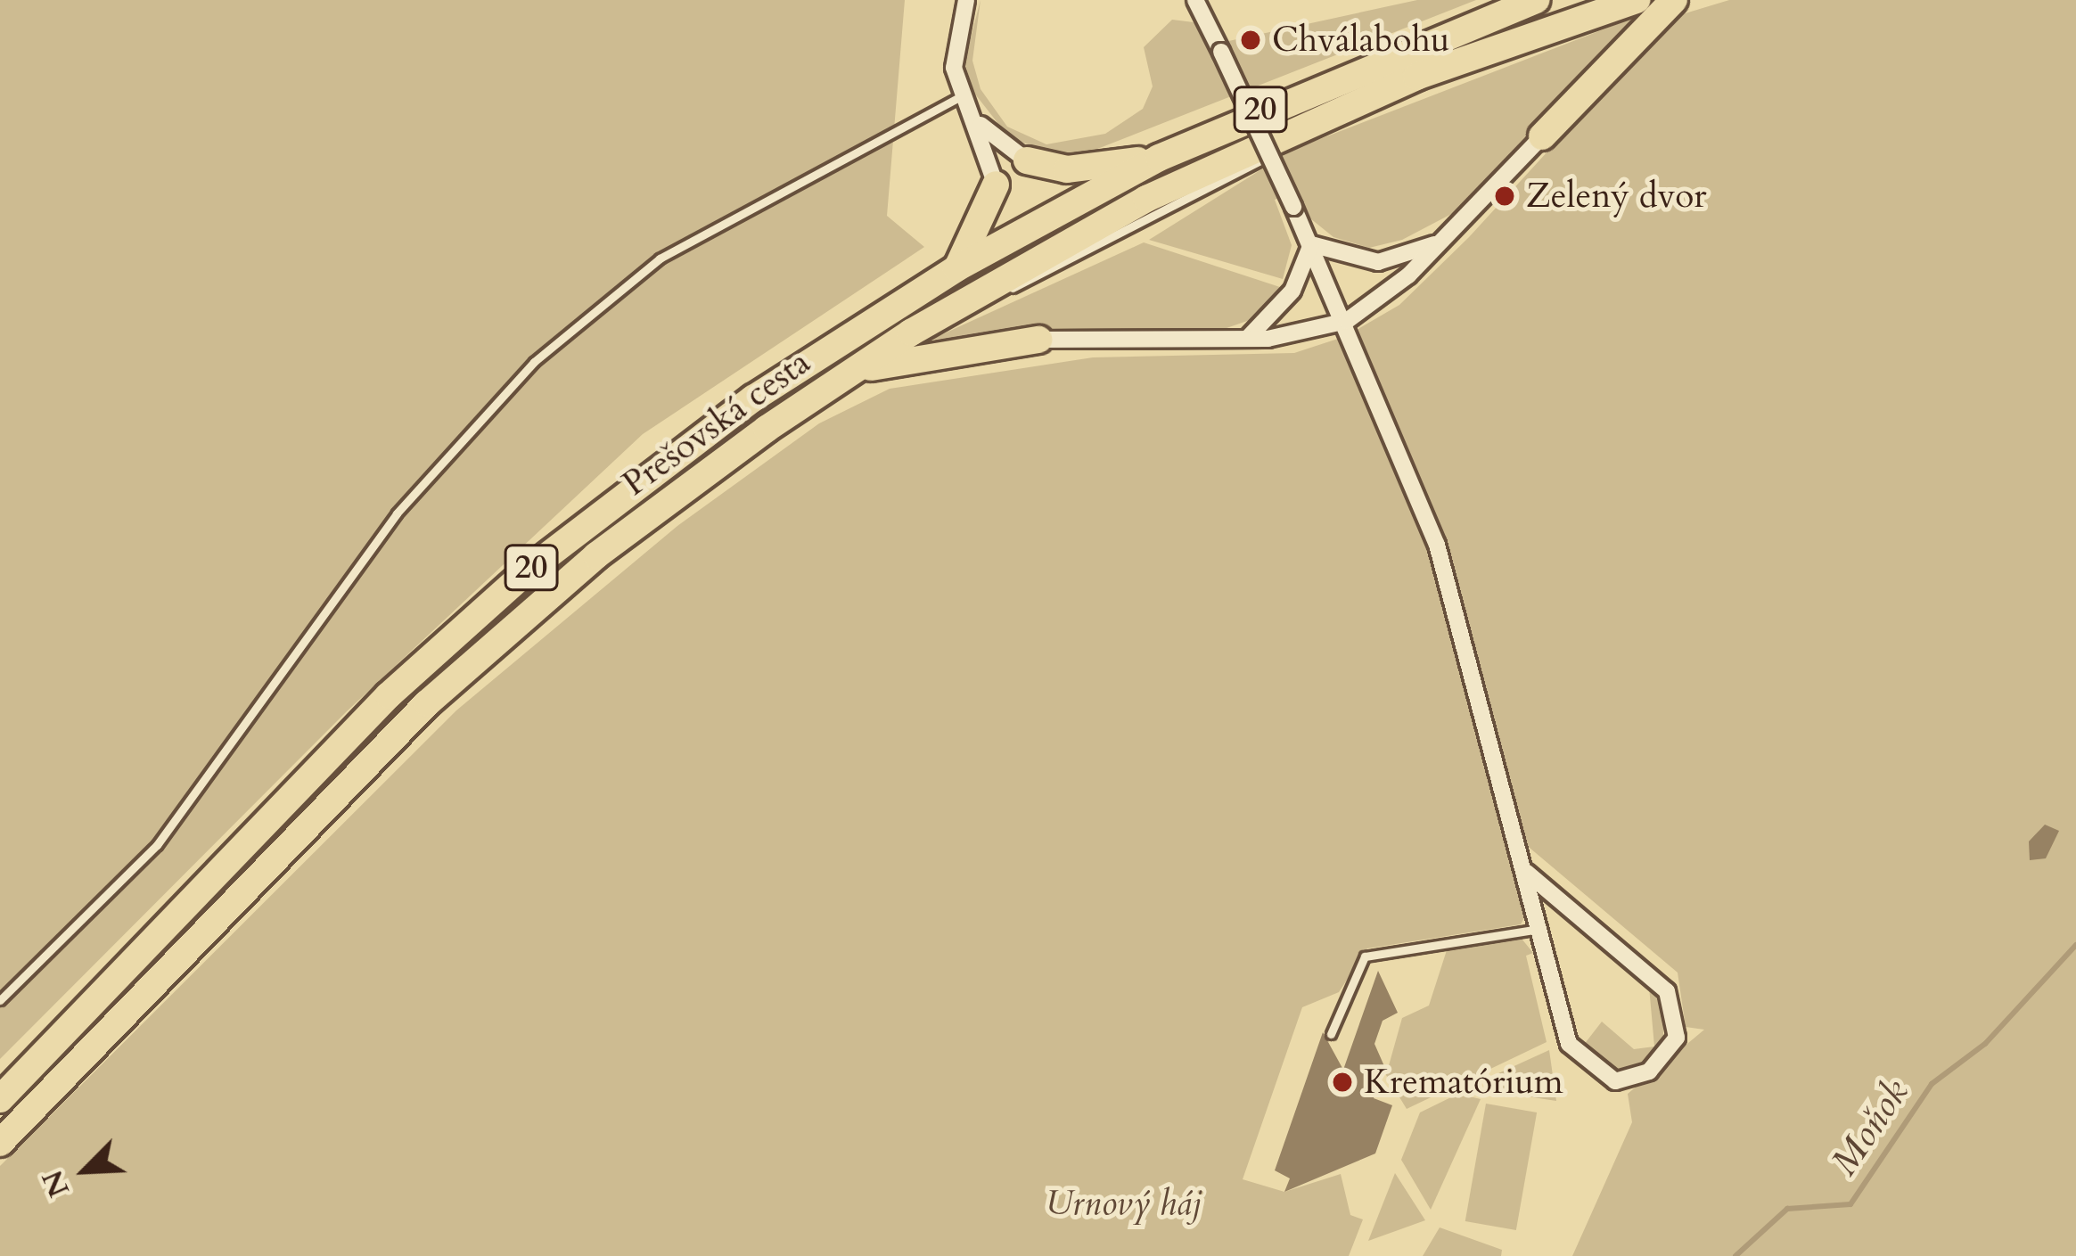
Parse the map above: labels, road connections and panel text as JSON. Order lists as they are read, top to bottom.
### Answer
{
  "streets": {
    "highway": ["20", "Prešovská cesta"]
  },
  "water": ["Moňok"],
  "parks": ["Urnový háj"],
  "places": ["Chválabohu", "Zelený dvor", "Krematórium"],
  "north": "bottom left"
}
